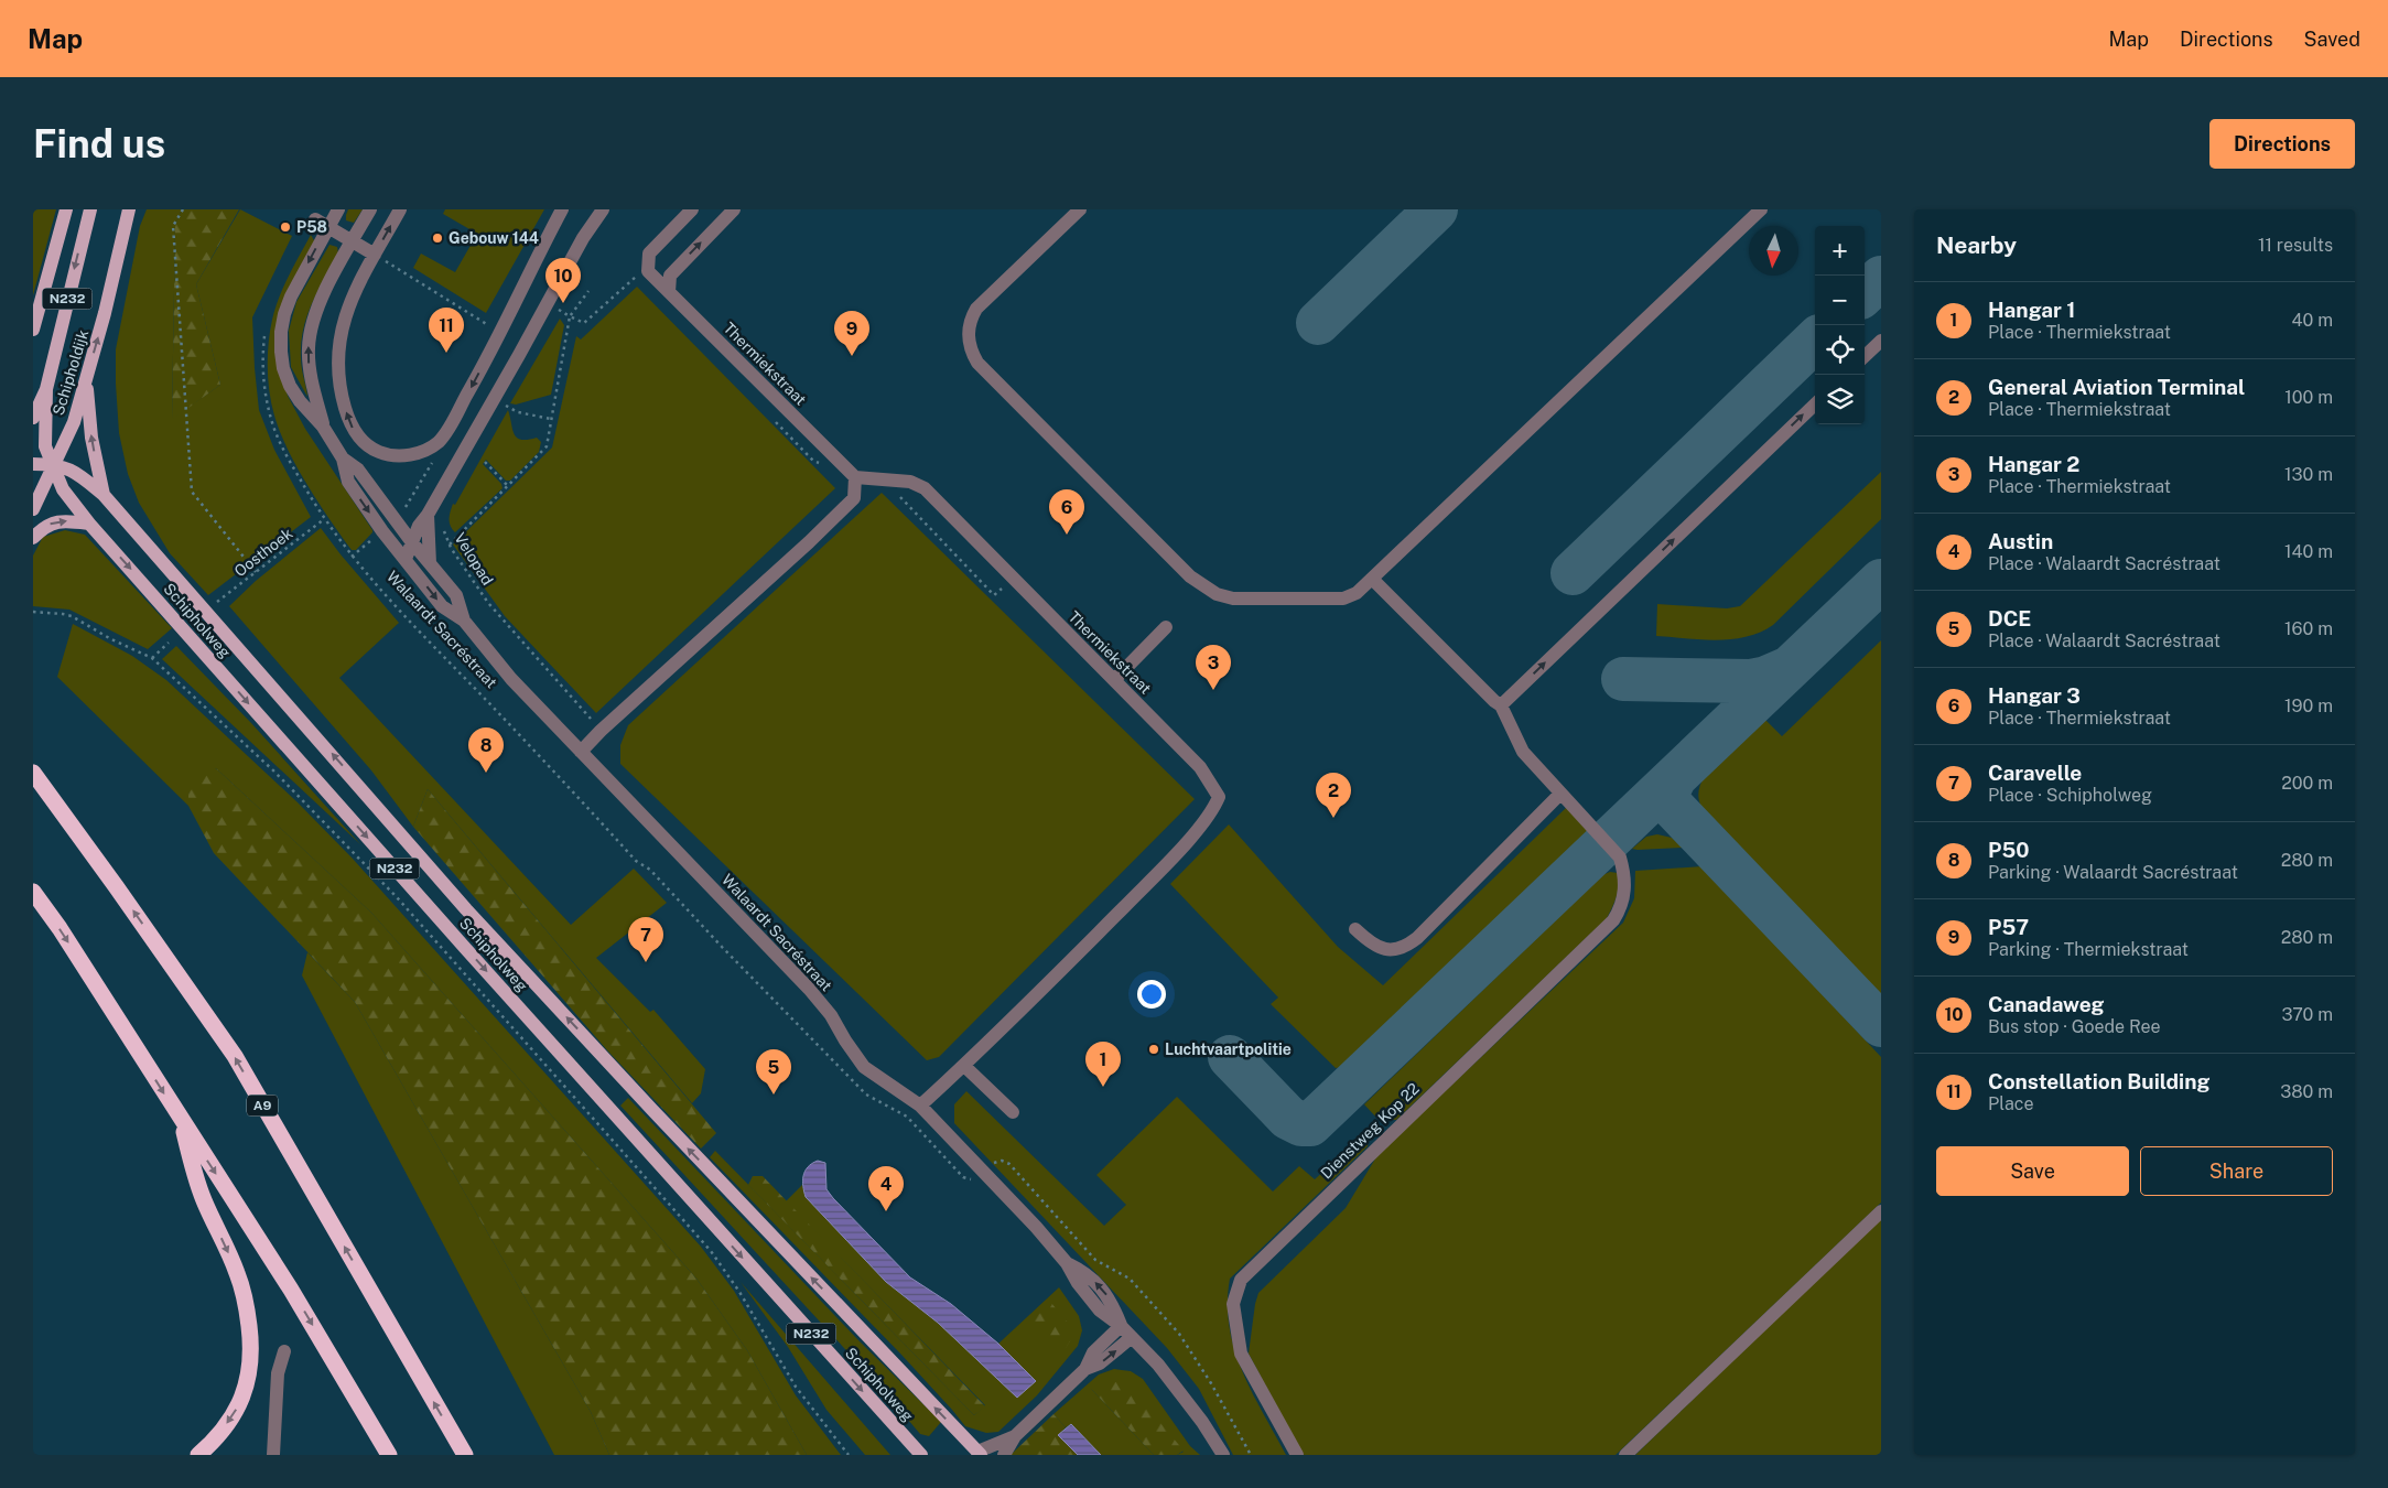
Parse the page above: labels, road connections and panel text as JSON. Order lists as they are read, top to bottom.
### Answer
{
  "streets": {
    "highway": ["A9"],
    "main road": ["N232", "Schipholdijk", "Schipholweg"],
    "street": ["Thermiekstraat", "Walaardt Sacréstraat", "Dienstweg Kop 22"],
    "path": ["Oosthoek", "Velopad"]
  },
  "crossings": [
    ["N232", "Schipholdijk"],
    ["N232", "Schipholweg"],
    ["Thermiekstraat", "Walaardt Sacréstraat"],
    ["Schipholdijk", "Schipholweg"],
    ["Oosthoek", "Walaardt Sacréstraat"]
  ],
  "places": ["P58", "Gebouw 144", "Luchtvaartpolitie"],
  "north": "bottom",
  "page": {
    "header": "Map",
    "nav": ["Map", "Directions", "Saved"],
    "buttons": [
      "Directions",
      ["Save", "Share"]
    ],
    "title": "Find us",
    "heading": ["Nearby", "11 results"],
    "map_buttons": ["+", "−"],
    "pins": [
      "10",
      "11",
      "9",
      "6",
      "3",
      "8",
      "2",
      "7",
      "1",
      "5",
      "4"
    ],
    "list": [
      {
        "mark": "1",
        "name": "Hangar 1",
        "note": "Place · Thermiekstraat",
        "value": "40 m"
      },
      {
        "mark": "2",
        "name": "General Aviation Terminal",
        "note": "Place · Thermiekstraat",
        "value": "100 m"
      },
      {
        "mark": "3",
        "name": "Hangar 2",
        "note": "Place · Thermiekstraat",
        "value": "130 m"
      },
      {
        "mark": "4",
        "name": "Austin",
        "note": "Place · Walaardt Sacréstraat",
        "value": "140 m"
      },
      {
        "mark": "5",
        "name": "DCE",
        "note": "Place · Walaardt Sacréstraat",
        "value": "160 m"
      },
      {
        "mark": "6",
        "name": "Hangar 3",
        "note": "Place · Thermiekstraat",
        "value": "190 m"
      },
      {
        "mark": "7",
        "name": "Caravelle",
        "note": "Place · Schipholweg",
        "value": "200 m"
      },
      {
        "mark": "8",
        "name": "P50",
        "note": "Parking · Walaardt Sacréstraat",
        "value": "280 m"
      },
      {
        "mark": "9",
        "name": "P57",
        "note": "Parking · Thermiekstraat",
        "value": "280 m"
      },
      {
        "mark": "10",
        "name": "Canadaweg",
        "note": "Bus stop · Goede Ree",
        "value": "370 m"
      },
      {
        "mark": "11",
        "name": "Constellation Building",
        "note": "Place",
        "value": "380 m"
      }
    ]
  }
}
